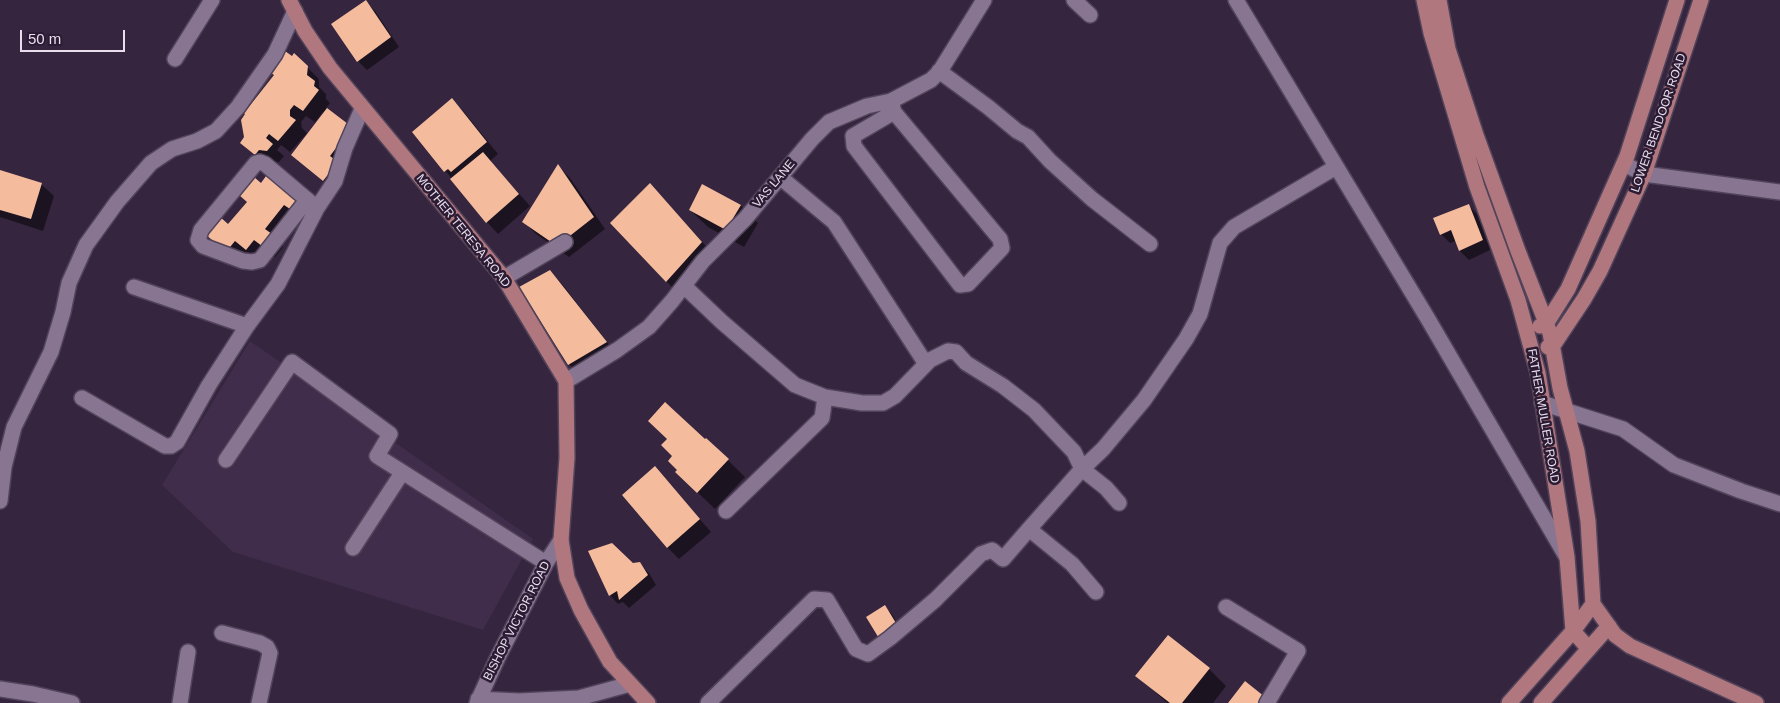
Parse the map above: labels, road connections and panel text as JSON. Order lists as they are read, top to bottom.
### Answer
{
  "streets": {
    "main road": ["LOWER BENDOOR ROAD", "MOTHER TERESA ROAD", "FATHER MULLER ROAD"],
    "street": ["VAS LANE", "BISHOP VICTOR ROAD"]
  },
  "crossings": [
    ["VAS LANE", "MOTHER TERESA ROAD"],
    ["MOTHER TERESA ROAD", "BISHOP VICTOR ROAD"]
  ],
  "scale_bar": "50 m"
}
